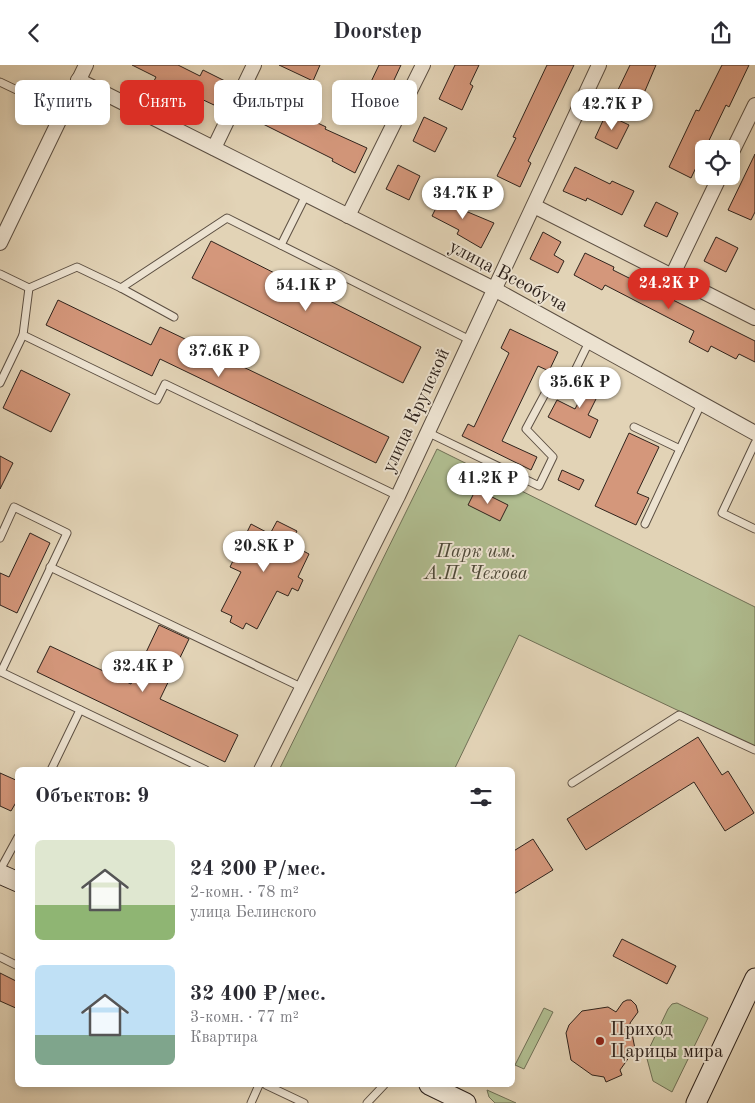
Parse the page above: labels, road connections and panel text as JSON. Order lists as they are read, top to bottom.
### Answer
{
  "streets": {
    "street": ["улица Всеобуча", "улица Крупской"]
  },
  "crossings": [
    ["улица Всеобуча", "улица Крупской"]
  ],
  "parks": ["Парк им. А.П. Чехова"],
  "places": ["Приход Царицы мира"],
  "page": {
    "header": "Doorstep",
    "chip": [
      "Купить",
      "Снять",
      "Фильтры",
      "Новое"
    ],
    "price": [
      "42.7K ₽",
      "34.7K ₽",
      "24.2K ₽",
      "54.1K ₽",
      "37.6K ₽",
      "35.6K ₽",
      "41.2K ₽",
      "20.8K ₽",
      "32.4K ₽"
    ],
    "heading": "Объектов: 9",
    "list": [
      {
        "name": "24 200 ₽/мес.",
        "note": "2-комн. · 78 m² · улица Белинского"
      },
      {
        "name": "32 400 ₽/мес.",
        "note": "3-комн. · 77 m² · Квартира"
      }
    ]
  }
}
